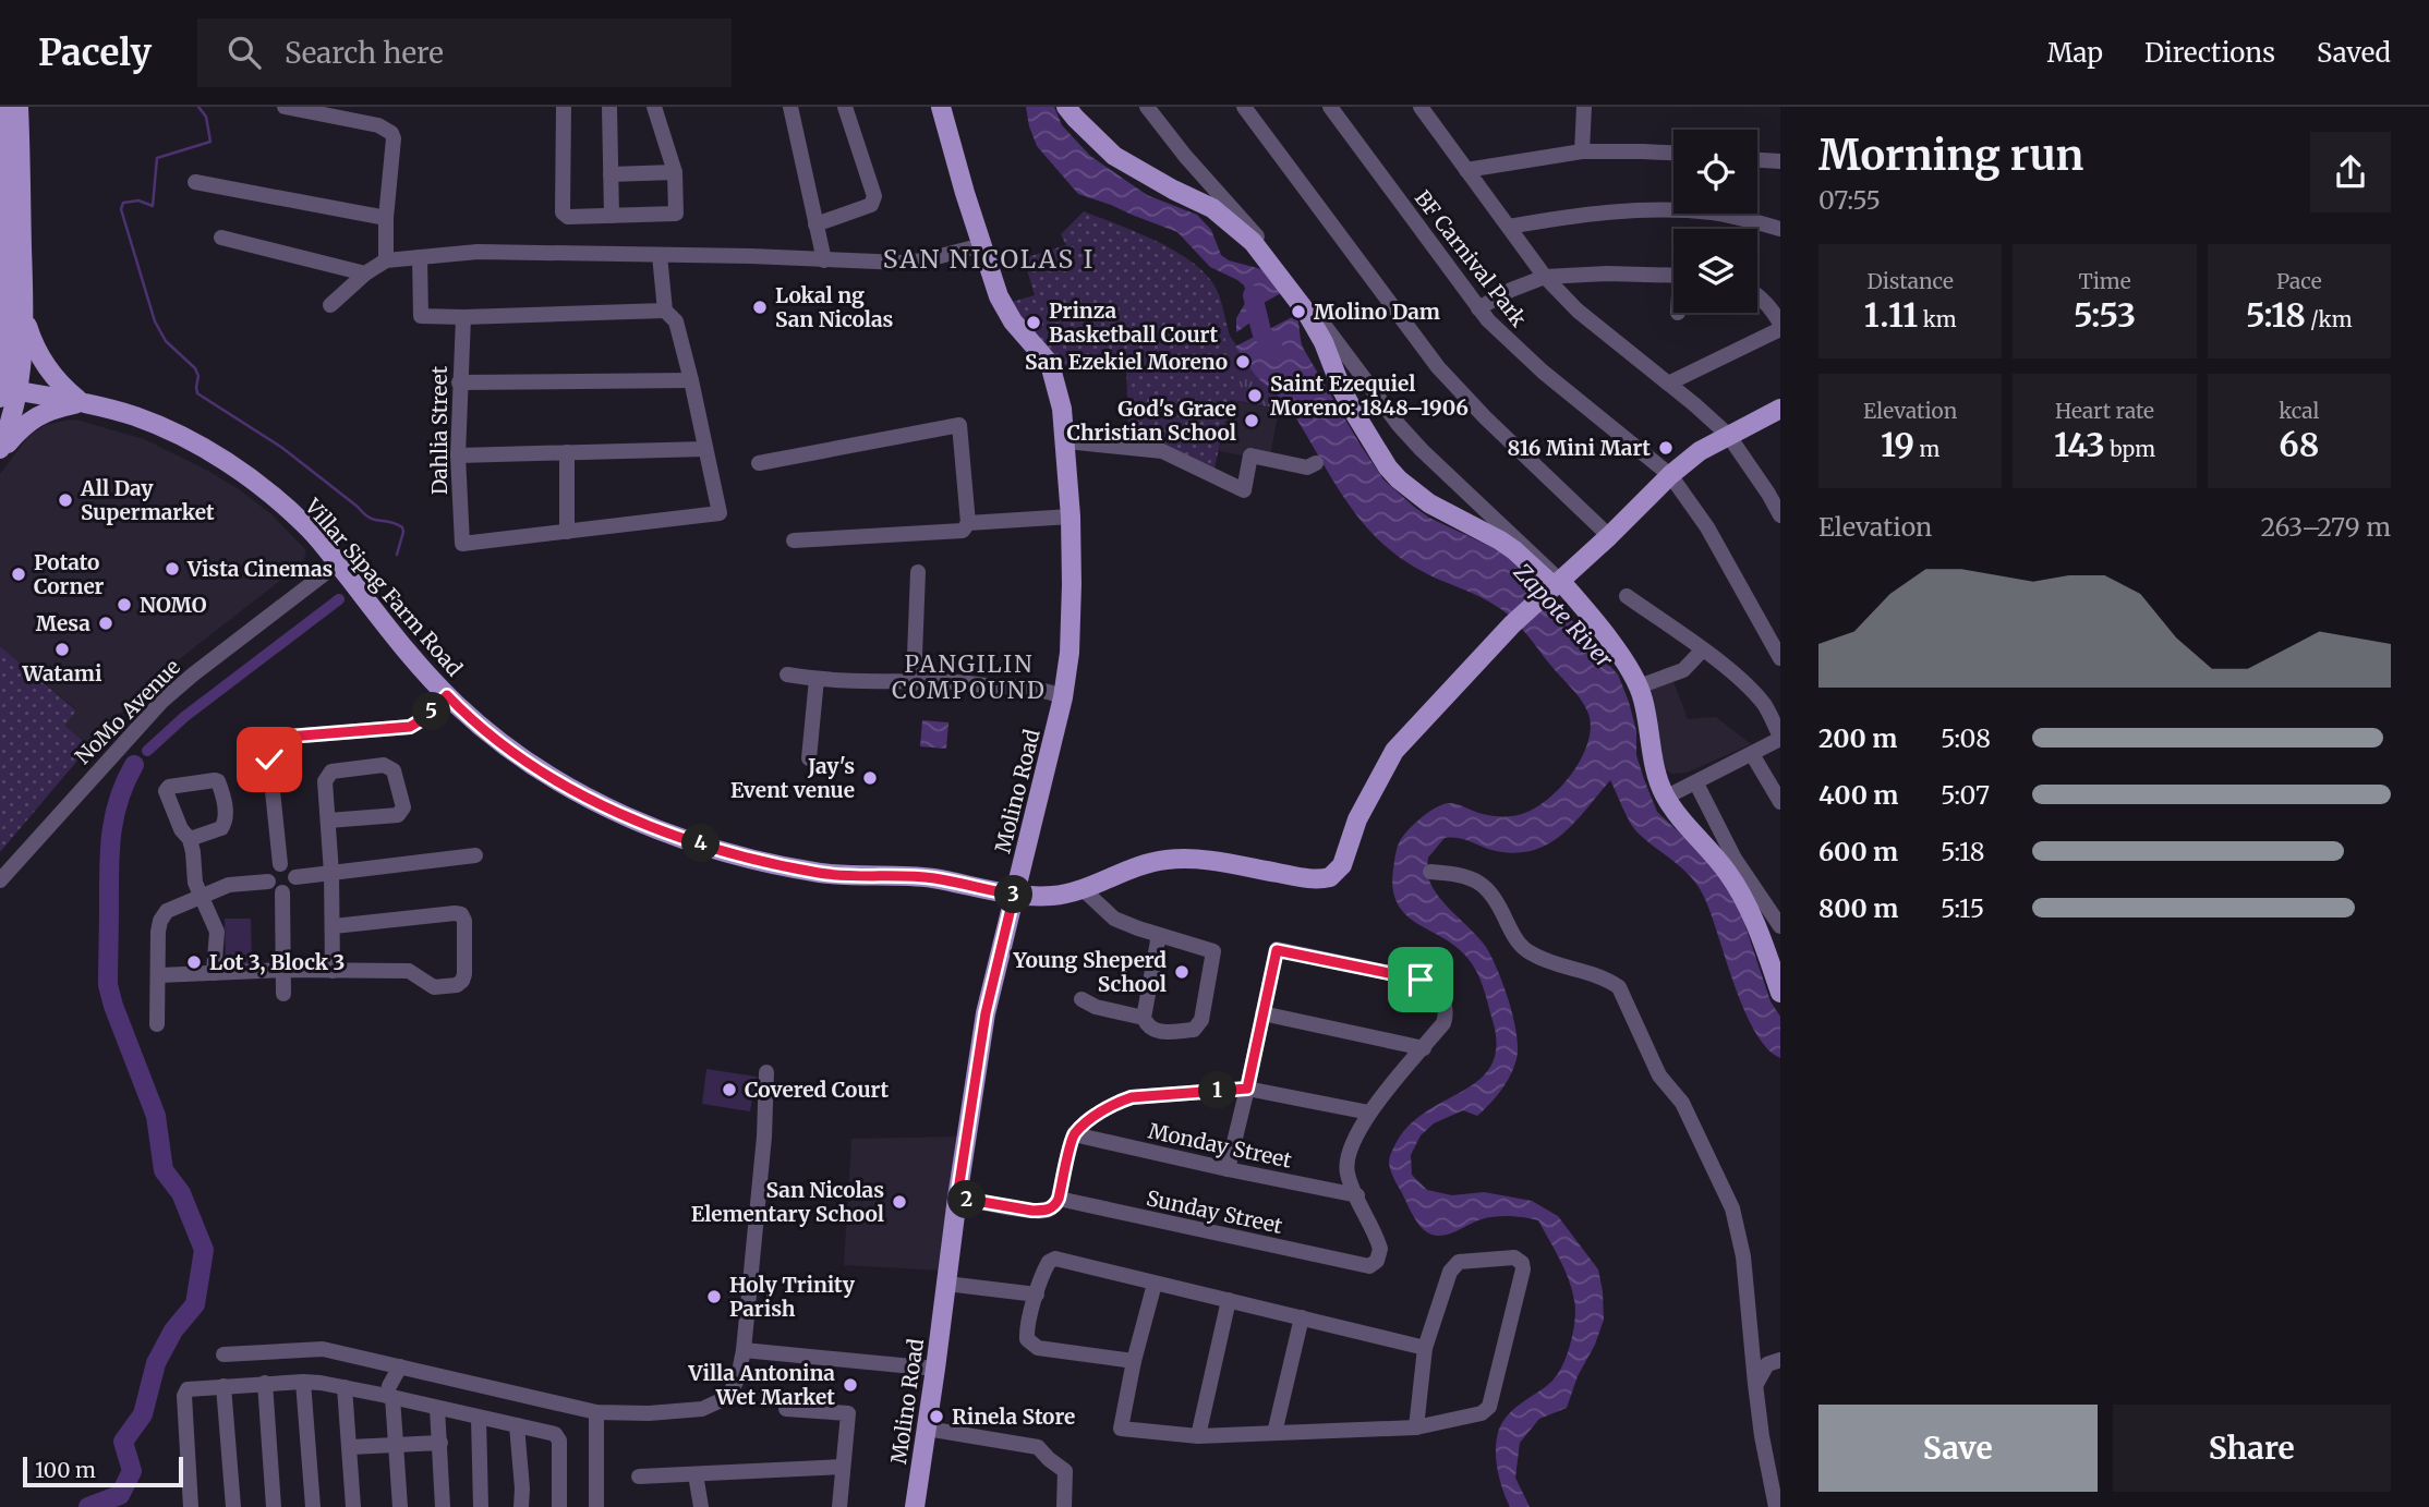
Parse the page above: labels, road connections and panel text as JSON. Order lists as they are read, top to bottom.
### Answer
{
  "streets": {
    "main road": ["Villar Sipag Farm Road", "Molino Road"],
    "street": [
      "BF Carnival Park",
      "Dahlia Street",
      "NoMo Avenue",
      "Monday Street",
      "Sunday Street"
    ]
  },
  "crossings": [
    ["BF Carnival Park", "Villar Sipag Farm Road"],
    ["Villar Sipag Farm Road", "NoMo Avenue"],
    ["Villar Sipag Farm Road", "Molino Road"],
    ["Monday Street", "Sunday Street"]
  ],
  "districts": ["SAN NICOLAS I", "PANGILIN COMPOUND"],
  "water": ["Zapote River"],
  "places": [
    "Lokal ng San Nicolas",
    "Molino Dam",
    "Prinza Basketball Court",
    "San Ezekiel Moreno",
    "Saint Ezequiel Moreno: 1848–1906",
    "God's Grace Christian School",
    "816 Mini Mart",
    "All Day Supermarket",
    "Vista Cinemas",
    "Potato Corner",
    "NOMO",
    "Mesa",
    "Watami",
    "Jay's Event venue",
    "Lot 3, Block 3",
    "Young Sheperd School",
    "Covered Court",
    "San Nicolas Elementary School",
    "Holy Trinity Parish",
    "Villa Antonina Wet Market",
    "Rinela Store"
  ],
  "scale_bar": "100 m",
  "page": {
    "header": "Pacely",
    "search": "Search here",
    "nav": ["Map", "Directions", "Saved"],
    "heading": ["Morning run", "07:55"],
    "stats": [
      ["Distance", "1.11 km"],
      ["Time", "5:53"],
      ["Pace", "5:18 /km"],
      ["Elevation", "19 m"],
      ["Heart rate", "143 bpm"],
      ["kcal", "68"]
    ],
    "chart": ["Elevation", "263–279 m"],
    "pins": [
      "5",
      "4",
      "3",
      "1",
      "2"
    ],
    "list": [
      {
        "name": "200 m",
        "note": "5:08"
      },
      {
        "name": "400 m",
        "note": "5:07"
      },
      {
        "name": "600 m",
        "note": "5:18"
      },
      {
        "name": "800 m",
        "note": "5:15"
      }
    ],
    "buttons": ["Save", "Share"],
    "scale": "100 m"
  }
}
